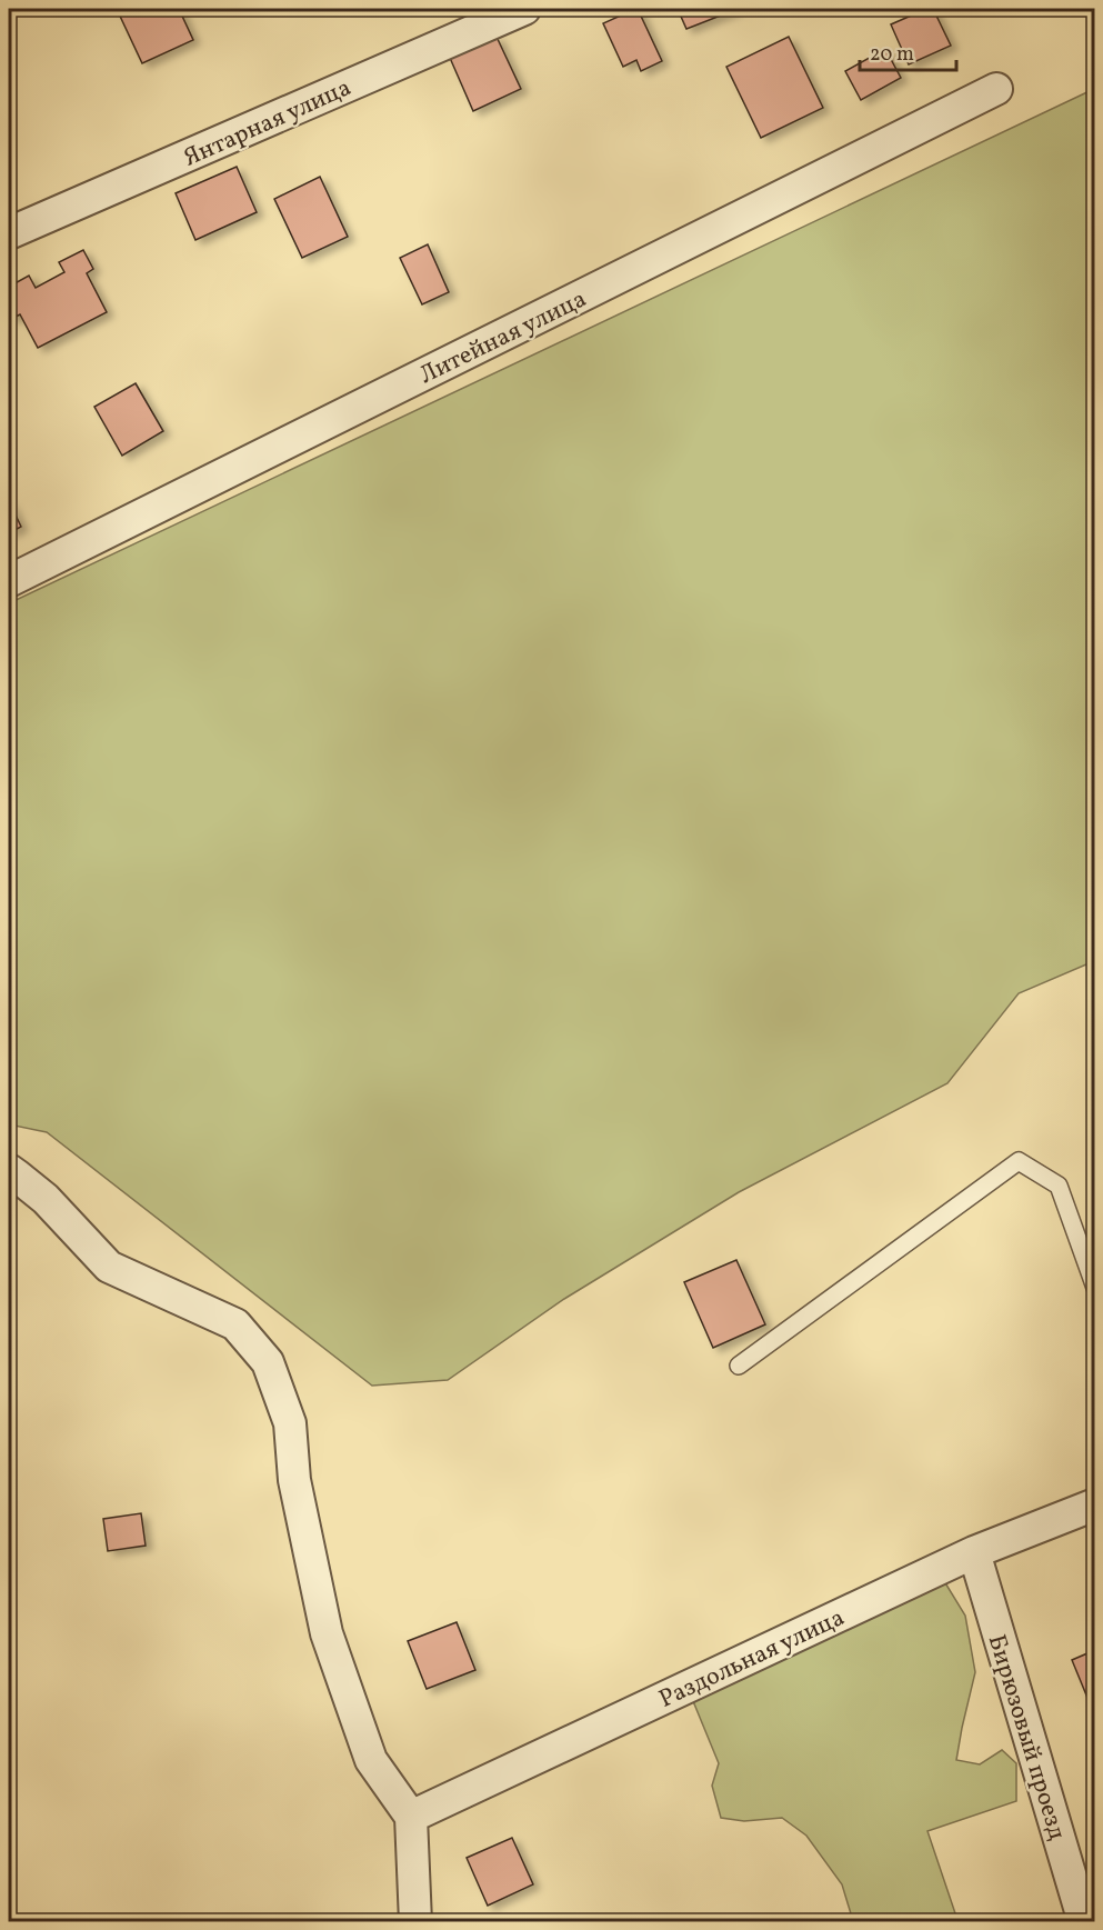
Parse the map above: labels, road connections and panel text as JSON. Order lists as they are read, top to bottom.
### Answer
{
  "streets": {
    "street": [
      "Янтарная улица",
      "Литейная улица",
      "Раздольная улица",
      "Бирюзовый проезд"
    ]
  },
  "crossings": [
    ["Раздольная улица", "Бирюзовый проезд"]
  ],
  "scale_bar": "20 m"
}
